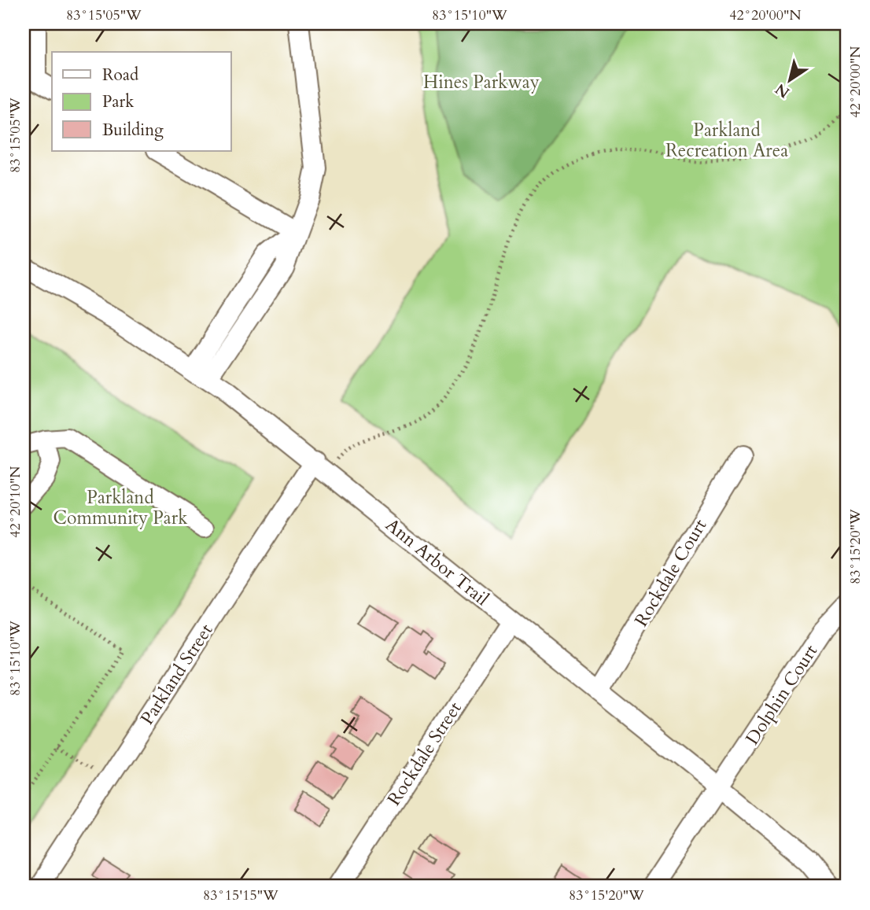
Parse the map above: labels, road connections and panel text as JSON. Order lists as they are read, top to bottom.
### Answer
{
  "streets": {
    "street": [
      "Ann Arbor Trail",
      "Rockdale Court",
      "Parkland Street",
      "Dolphin Court",
      "Rockdale Street"
    ]
  },
  "crossings": [
    ["Ann Arbor Trail", "Rockdale Court"],
    ["Ann Arbor Trail", "Parkland Street"],
    ["Ann Arbor Trail", "Dolphin Court"],
    ["Ann Arbor Trail", "Rockdale Street"]
  ],
  "parks": ["Hines Parkway", "Parkland Recreation Area", "Parkland Community Park"],
  "legend": ["Road", "Park", "Building"],
  "north": "bottom left",
  "coordinates": [
    "83°15'05\"W",
    "83°15'10\"W",
    "42°20'00\"N",
    "42°20'10\"N",
    "83°15'20\"W",
    "83°15'15\"W"
  ]
}
